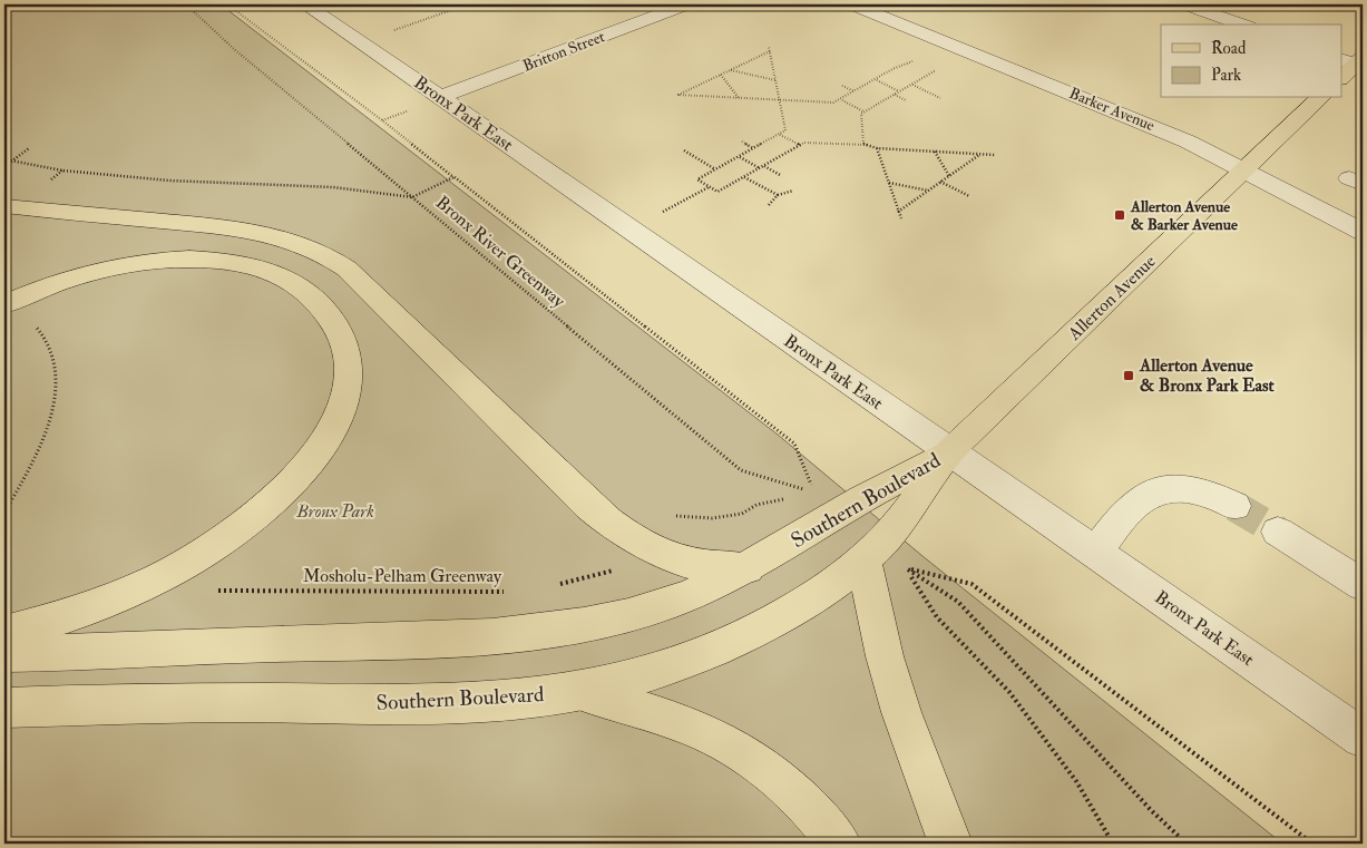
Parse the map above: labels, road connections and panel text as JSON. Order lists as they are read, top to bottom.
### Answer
{
  "streets": {
    "main road": ["Allerton Avenue", "Southern Boulevard"],
    "street": ["Britton Street", "Barker Avenue", "Bronx Park East"],
    "path": ["Bronx River Greenway", "Mosholu-Pelham Greenway"]
  },
  "crossings": [
    ["Britton Street", "Bronx Park East"],
    ["Barker Avenue", "Allerton Avenue"],
    ["Bronx Park East", "Allerton Avenue"],
    ["Bronx Park East", "Southern Boulevard"],
    ["Allerton Avenue", "Southern Boulevard"]
  ],
  "parks": ["Bronx Park"],
  "places": {
    "transit": ["Allerton Avenue & Barker Avenue", "Allerton Avenue & Bronx Park East"]
  },
  "legend": ["Road", "Park"]
}
